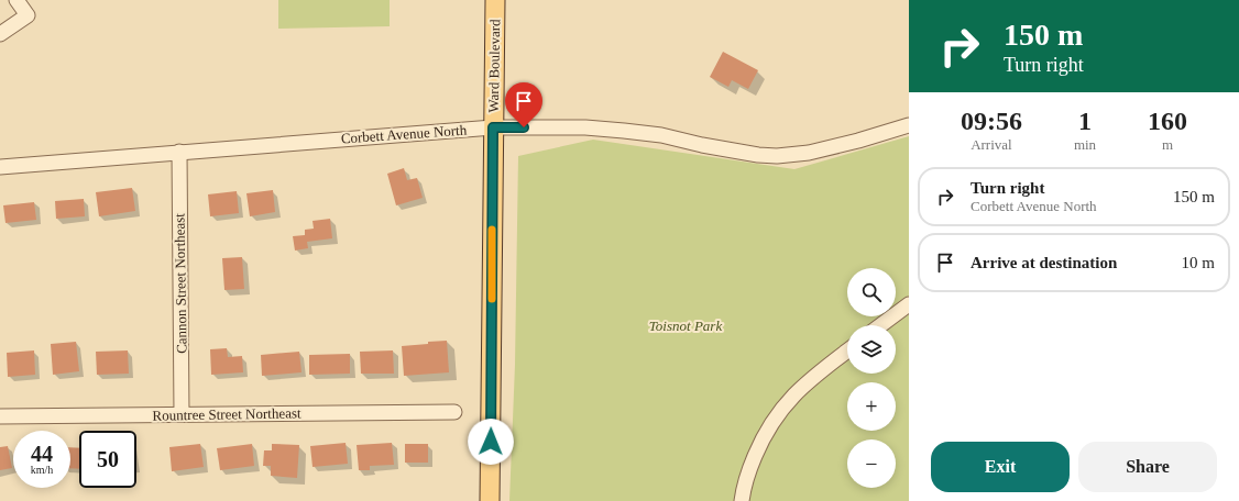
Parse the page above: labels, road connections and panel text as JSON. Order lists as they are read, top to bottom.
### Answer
{
  "streets": {
    "main road": ["Ward Boulevard"],
    "street": ["Corbett Avenue North", "Cannon Street Northeast", "Rountree Street Northeast"]
  },
  "crossings": [
    ["Ward Boulevard", "Corbett Avenue North"],
    ["Corbett Avenue North", "Cannon Street Northeast"],
    ["Cannon Street Northeast", "Rountree Street Northeast"]
  ],
  "parks": ["Toisnot Park"],
  "page": {
    "turn": ["150 m", "Turn right"],
    "eta": [
      "09:56",
      "Arrival",
      "1",
      "min",
      "160",
      "m"
    ],
    "list": [
      {
        "name": "Turn right",
        "note": "Corbett Avenue North",
        "value": "150 m"
      },
      {
        "name": "Arrive at destination",
        "value": "10 m"
      }
    ],
    "map_buttons": ["+", "−"],
    "speed": "44 km/h",
    "limit": "50",
    "buttons": ["Exit", "Share"]
  }
}
